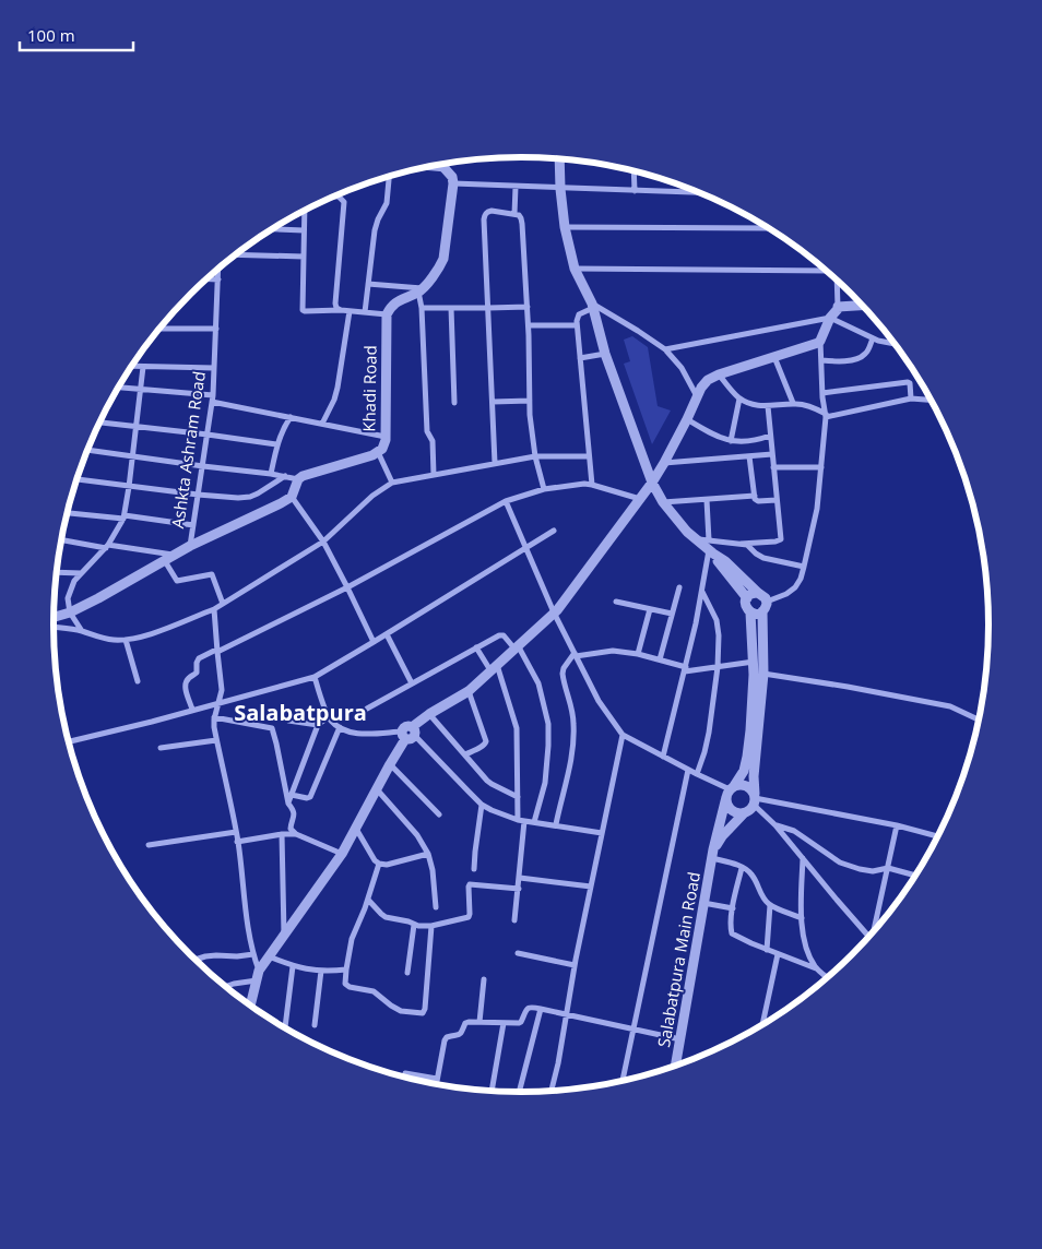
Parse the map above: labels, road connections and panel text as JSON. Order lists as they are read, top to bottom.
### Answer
{
  "streets": {
    "street": ["Khadi Road", "Ashkta Ashram Road", "Salabatpura Main Road"]
  },
  "districts": ["Salabatpura"],
  "scale_bar": "100 m"
}
